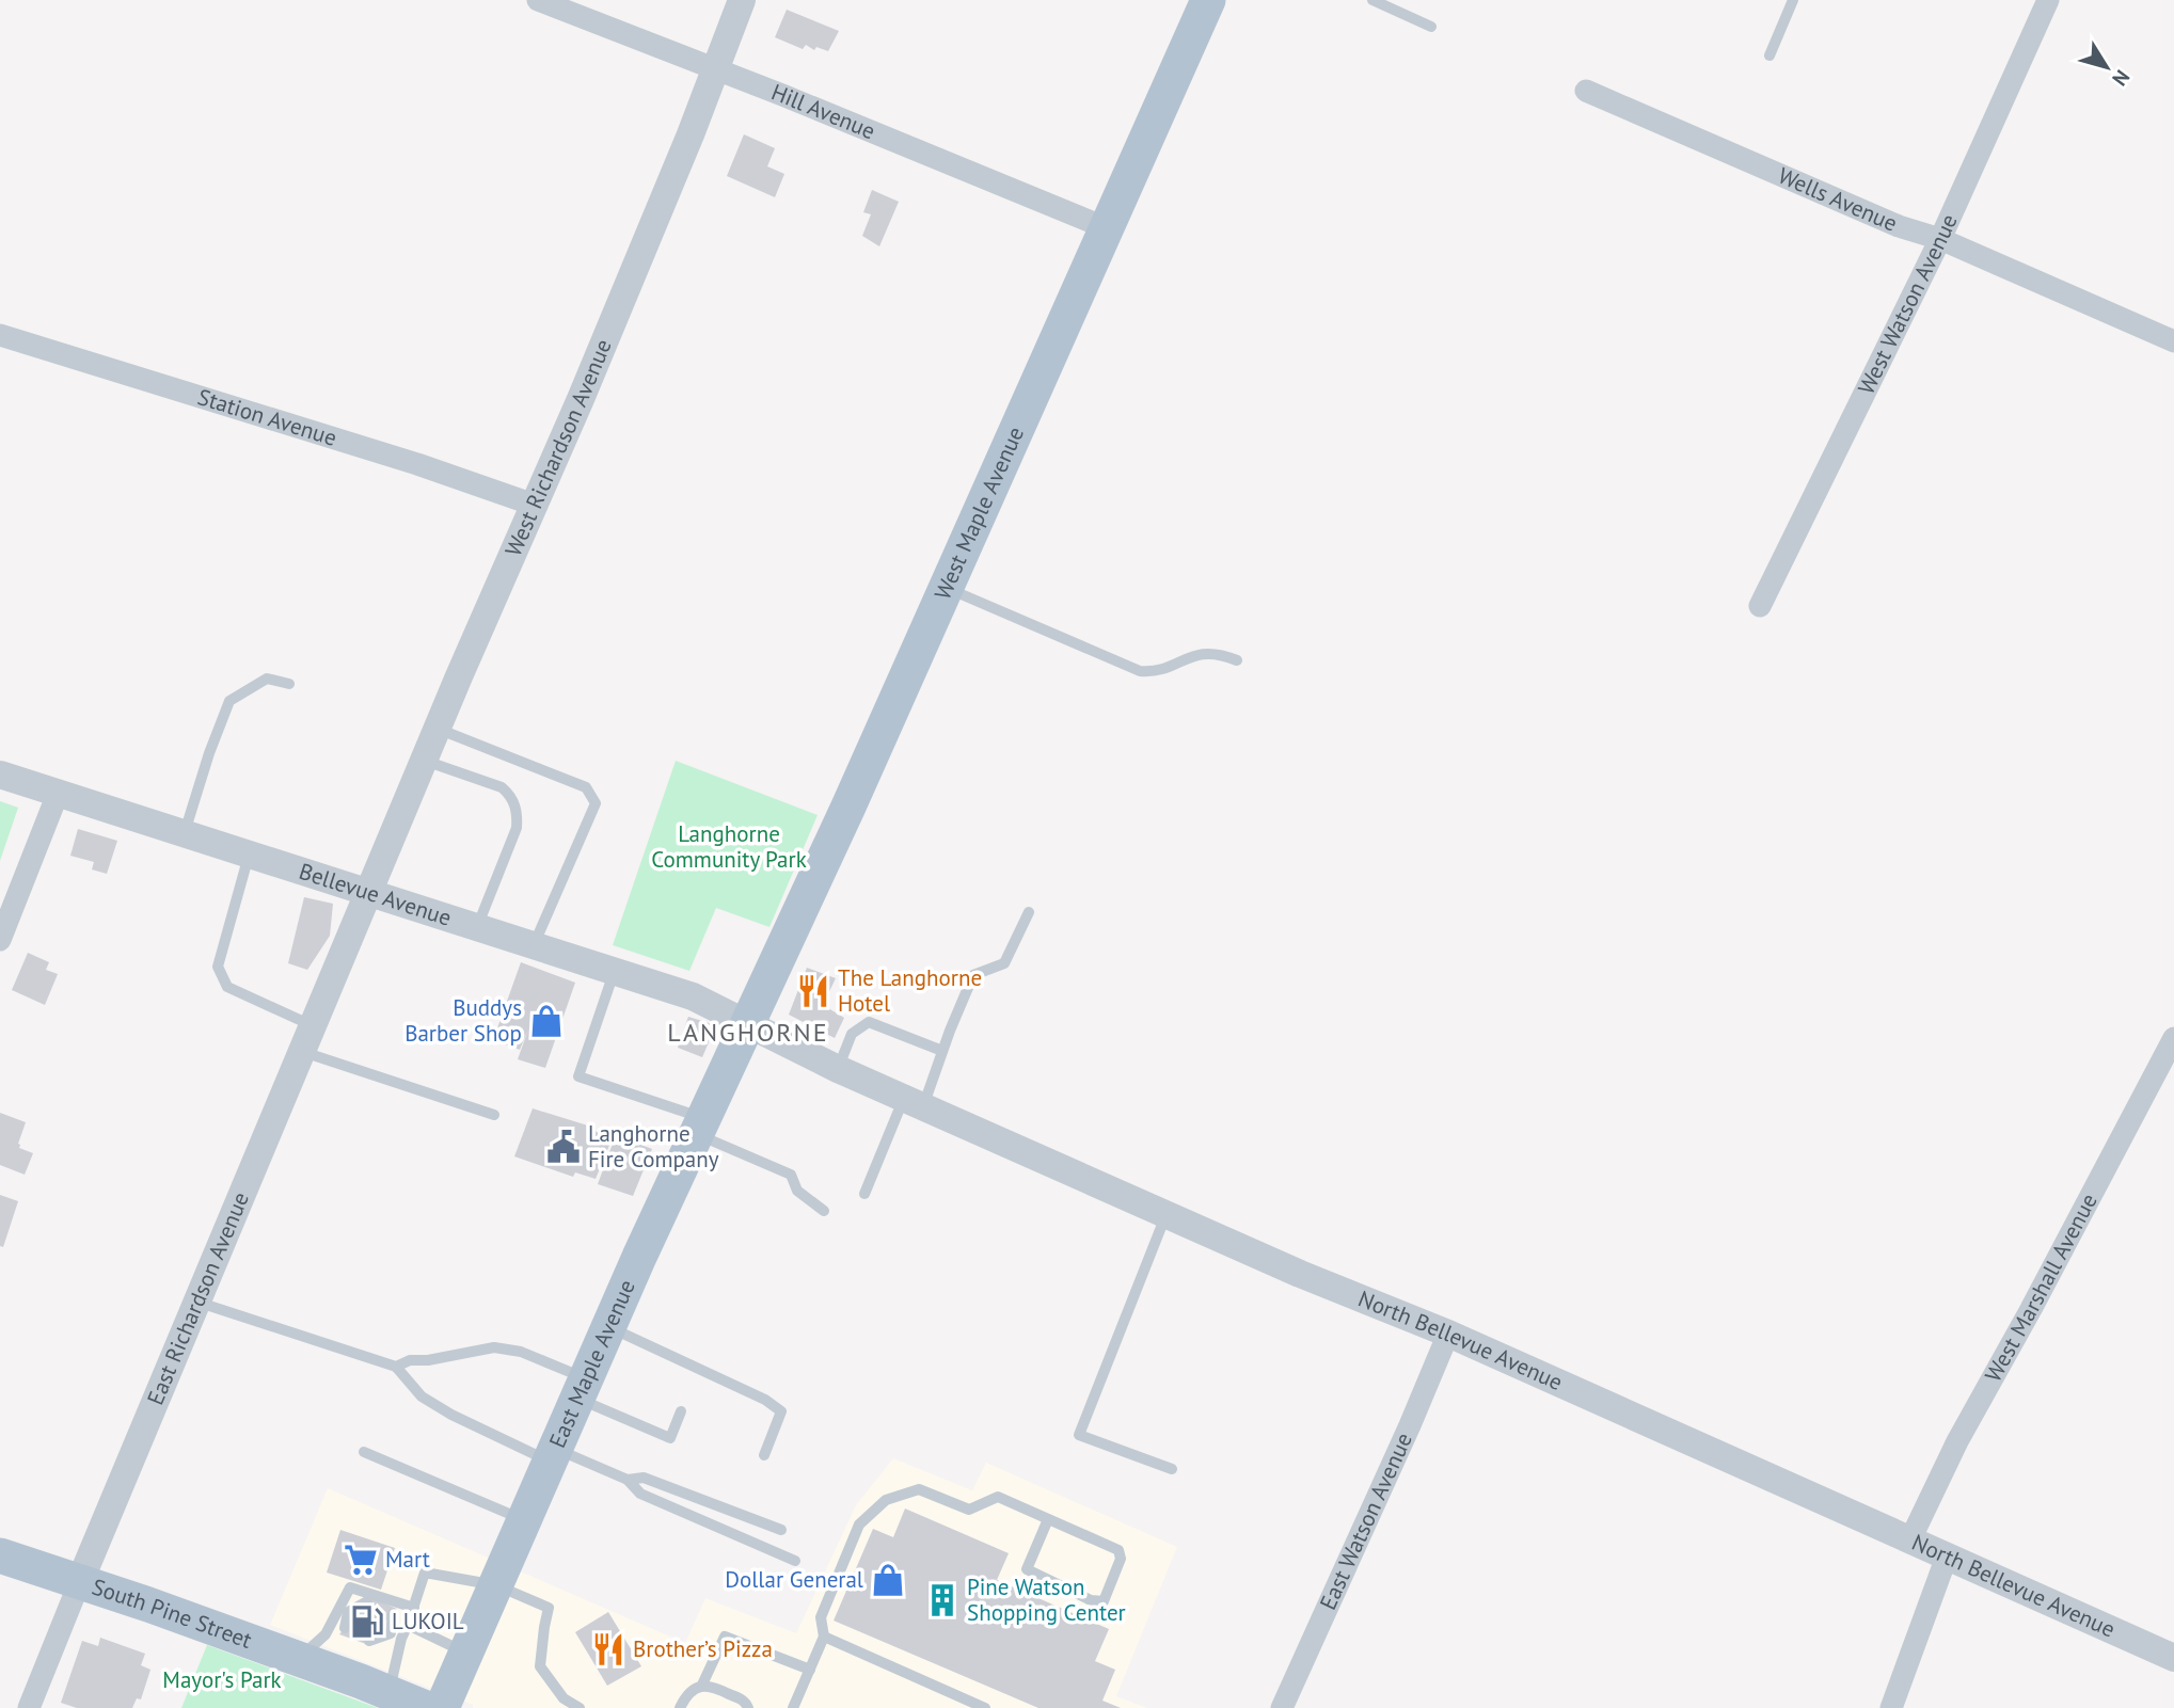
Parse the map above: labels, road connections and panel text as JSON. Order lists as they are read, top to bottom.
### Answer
{
  "streets": {
    "main road": ["West Maple Avenue", "East Maple Avenue", "South Pine Street"],
    "street": [
      "Hill Avenue",
      "Wells Avenue",
      "West Watson Avenue",
      "Station Avenue",
      "West Richardson Avenue",
      "Bellevue Avenue",
      "West Marshall Avenue",
      "East Richardson Avenue",
      "North Bellevue Avenue",
      "East Watson Avenue"
    ]
  },
  "crossings": [
    ["Hill Avenue", "West Richardson Avenue"],
    ["Hill Avenue", "West Maple Avenue"],
    ["Wells Avenue", "West Watson Avenue"],
    ["Station Avenue", "West Richardson Avenue"],
    ["West Richardson Avenue", "Bellevue Avenue"],
    ["West Richardson Avenue", "East Richardson Avenue"],
    ["West Maple Avenue", "Bellevue Avenue"],
    ["West Maple Avenue", "North Bellevue Avenue"],
    ["West Maple Avenue", "East Maple Avenue"],
    ["Bellevue Avenue", "East Richardson Avenue"],
    ["Bellevue Avenue", "North Bellevue Avenue"],
    ["Bellevue Avenue", "East Maple Avenue"],
    ["West Marshall Avenue", "North Bellevue Avenue"],
    ["East Richardson Avenue", "South Pine Street"],
    ["North Bellevue Avenue", "East Maple Avenue"],
    ["North Bellevue Avenue", "East Watson Avenue"]
  ],
  "districts": ["LANGHORNE"],
  "parks": ["Langhorne Community Park", "Mayor's Park"],
  "places": {
    "restaurant": ["The Langhorne Hotel", "Brother’s Pizza"],
    "shop": ["Buddys Barber Shop", "Dollar General"],
    "public building": ["Langhorne Fire Company"],
    "supermarket": ["Mart"],
    "building": ["Pine Watson Shopping Center"],
    "fuel station": ["LUKOIL"]
  },
  "north": "bottom right"
}
